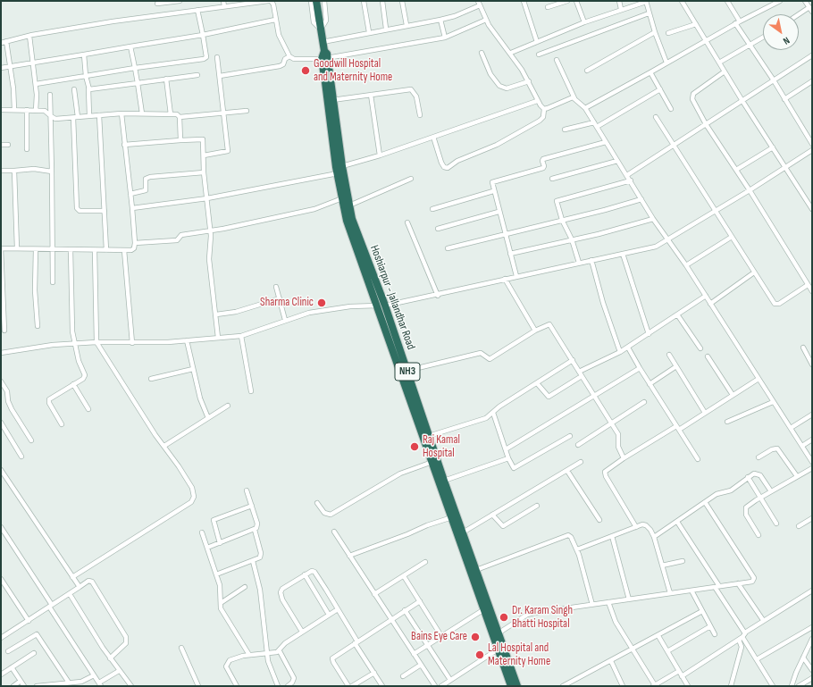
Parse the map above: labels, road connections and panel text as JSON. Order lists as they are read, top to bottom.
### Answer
{
  "streets": {
    "highway": ["Hoshiarpur - Jallandhar Road", "NH3"]
  },
  "crossings": [
    ["Hoshiarpur - Jallandhar Road", "NH3"]
  ],
  "places": [
    "Goodwill Hospital and Maternity Home",
    "Sharma Clinic",
    "Raj Kamal Hospital",
    "Dr. Karam Singh Bhatti Hospital",
    "Bains Eye Care",
    "Lal Hospital and Maternity Home"
  ],
  "north": "bottom right"
}
